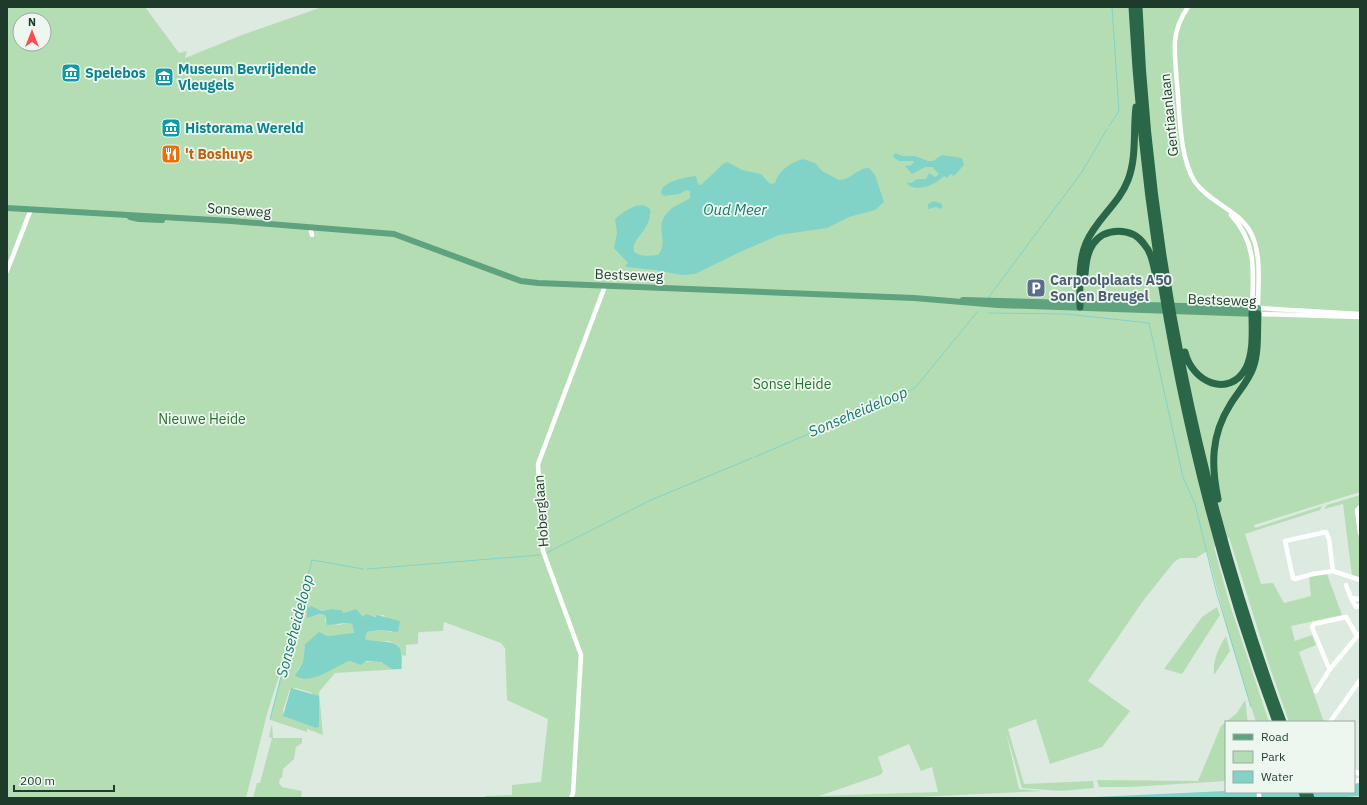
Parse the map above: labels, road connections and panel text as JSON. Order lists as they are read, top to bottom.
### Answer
{
  "streets": {
    "main road": ["Sonseweg", "Bestseweg"],
    "street": ["Gentiaanlaan", "Hoberglaan"]
  },
  "crossings": [
    ["Gentiaanlaan", "Bestseweg"],
    ["Sonseweg", "Bestseweg"],
    ["Bestseweg", "Hoberglaan"]
  ],
  "water": ["Oud Meer", "Sonseheideloop"],
  "parks": ["Sonse Heide", "Nieuwe Heide"],
  "places": {
    "museum": ["Spelebos", "Museum Bevrijdende Vleugels", "Historama Wereld"],
    "restaurant": ["'t Boshuys"],
    "parking": ["Carpoolplaats A50 Son en Breugel"]
  },
  "legend": ["Road", "Park", "Water"],
  "scale_bar": "200 m",
  "north": "top"
}
